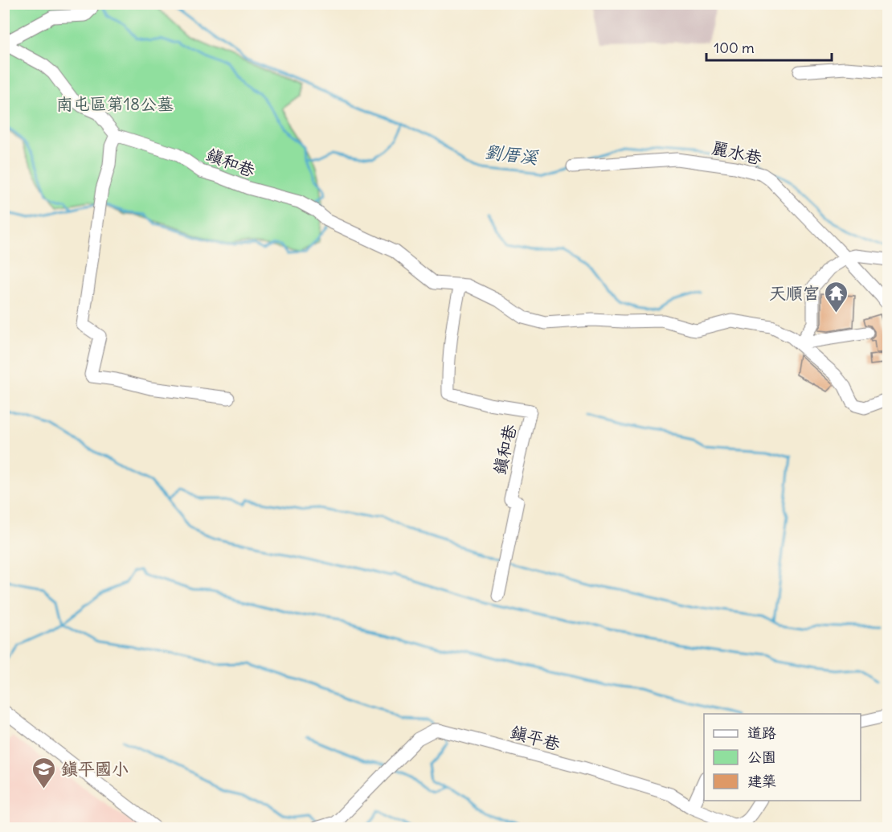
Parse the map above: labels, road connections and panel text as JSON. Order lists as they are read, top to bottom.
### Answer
{
  "streets": {
    "street": ["麗水巷", "鎮和巷", "鎮平巷"]
  },
  "water": ["劉厝溪"],
  "parks": ["南屯區第18公墓"],
  "places": {
    "temple": ["天順宮"],
    "school or university": ["鎮平國小"]
  },
  "legend": ["道路", "公園", "建築"],
  "scale_bar": "100 m"
}
